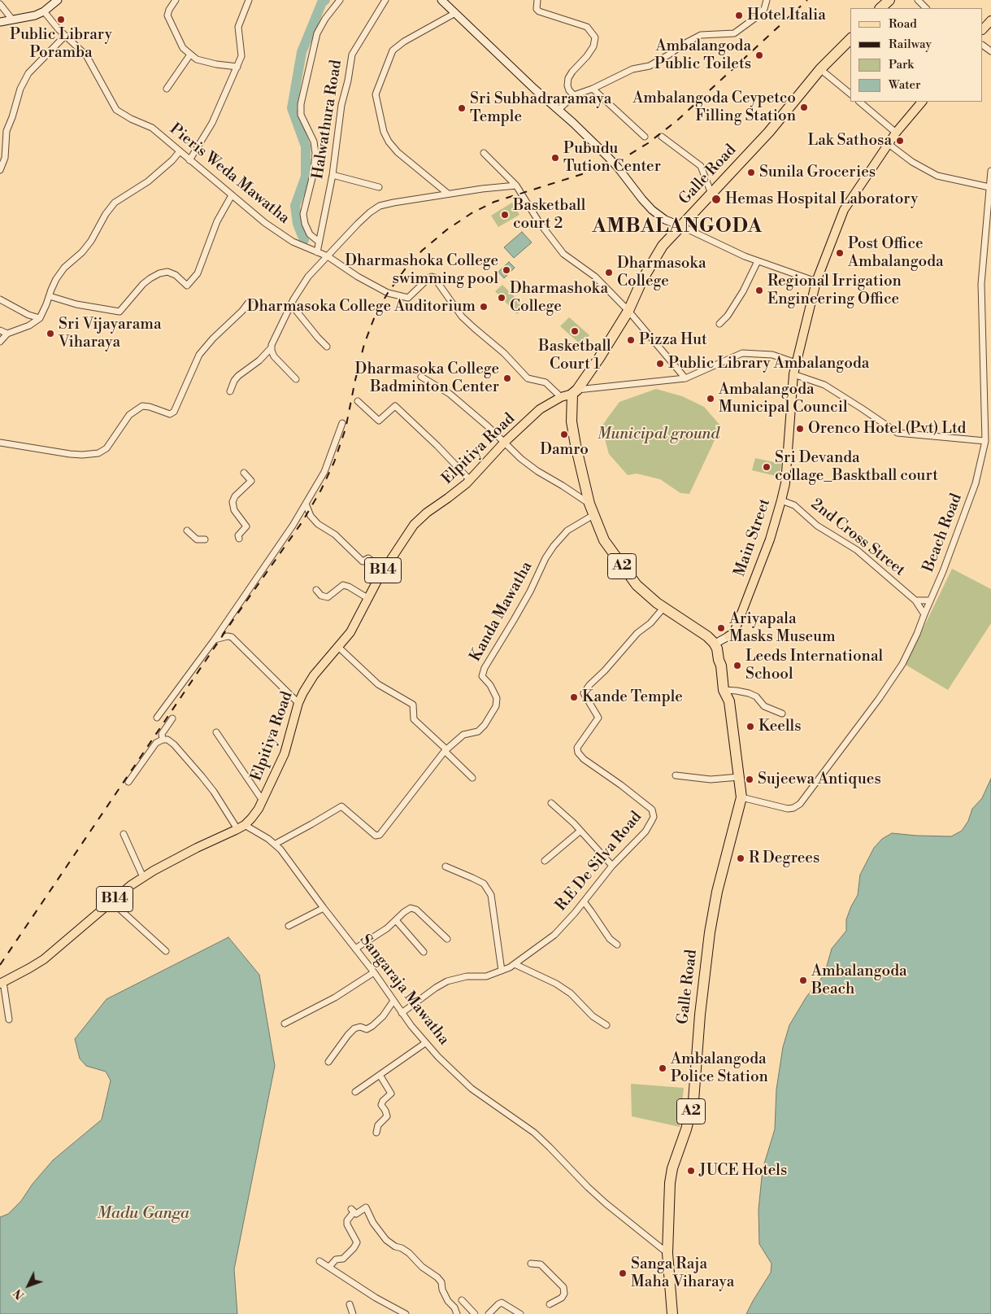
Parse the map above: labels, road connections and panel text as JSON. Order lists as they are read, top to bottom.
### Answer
{
  "streets": {
    "highway": ["Galle Road", "A2"],
    "main road": ["Elpitiya Road", "Main Street", "B14"],
    "street": [
      "Halwathura Road",
      "Pieris Weda Mawatha",
      "Beach Road",
      "2nd Cross Street",
      "Kanda Mawatha",
      "R.E De Silva Road",
      "Sangaraja Mawatha"
    ]
  },
  "crossings": [
    ["Halwathura Road", "Pieris Weda Mawatha"],
    ["Pieris Weda Mawatha", "Elpitiya Road"],
    ["Galle Road", "Elpitiya Road"],
    ["Galle Road", "Beach Road"],
    ["Galle Road", "Main Street"],
    ["Galle Road", "Kanda Mawatha"],
    ["Galle Road", "R.E De Silva Road"],
    ["Galle Road", "Sangaraja Mawatha"],
    ["Elpitiya Road", "Sangaraja Mawatha"],
    ["Beach Road", "2nd Cross Street"],
    ["Main Street", "2nd Cross Street"],
    ["Kanda Mawatha", "Sangaraja Mawatha"],
    ["R.E De Silva Road", "Sangaraja Mawatha"]
  ],
  "districts": ["AMBALANGODA"],
  "water": ["Madu Ganga"],
  "parks": ["Municipal ground"],
  "places": [
    "Hotel Italia",
    "Public Library Poramba",
    "Ambalangoda Public Toilets",
    "Ambalangoda Ceypetco Filling Station",
    "Sri Subhadraramaya Temple",
    "Lak Sathosa",
    "Pubudu Tution Center",
    "Sunila Groceries",
    "Hemas Hospital Laboratory",
    "Basketball court 2",
    "Post Office Ambalangoda",
    "Dharmashoka College swimming pool",
    "Dharmasoka College",
    "Regional Irrigation Engineering Office",
    "Dharmashoka College",
    "Dharmasoka College Auditorium",
    "Basketball Court 1",
    "Sri Vijayarama Viharaya",
    "Pizza Hut",
    "Public Library Ambalangoda",
    "Dharmasoka College Badminton Center",
    "Ambalangoda Municipal Council",
    "Orenco Hotel (Pvt) Ltd",
    "Damro",
    "Sri Devanda collage_Basktball court",
    "Ariyapala Masks Museum",
    "Leeds International School",
    "Kande Temple",
    "Keells",
    "Sujeewa Antiques",
    "R Degrees",
    "Ambalangoda Beach",
    "Ambalangoda Police Station",
    "JUCE Hotels",
    "Sanga Raja Maha Viharaya"
  ],
  "legend": [
    "Road",
    "Railway",
    "Park",
    "Water"
  ],
  "north": "bottom left"
}
